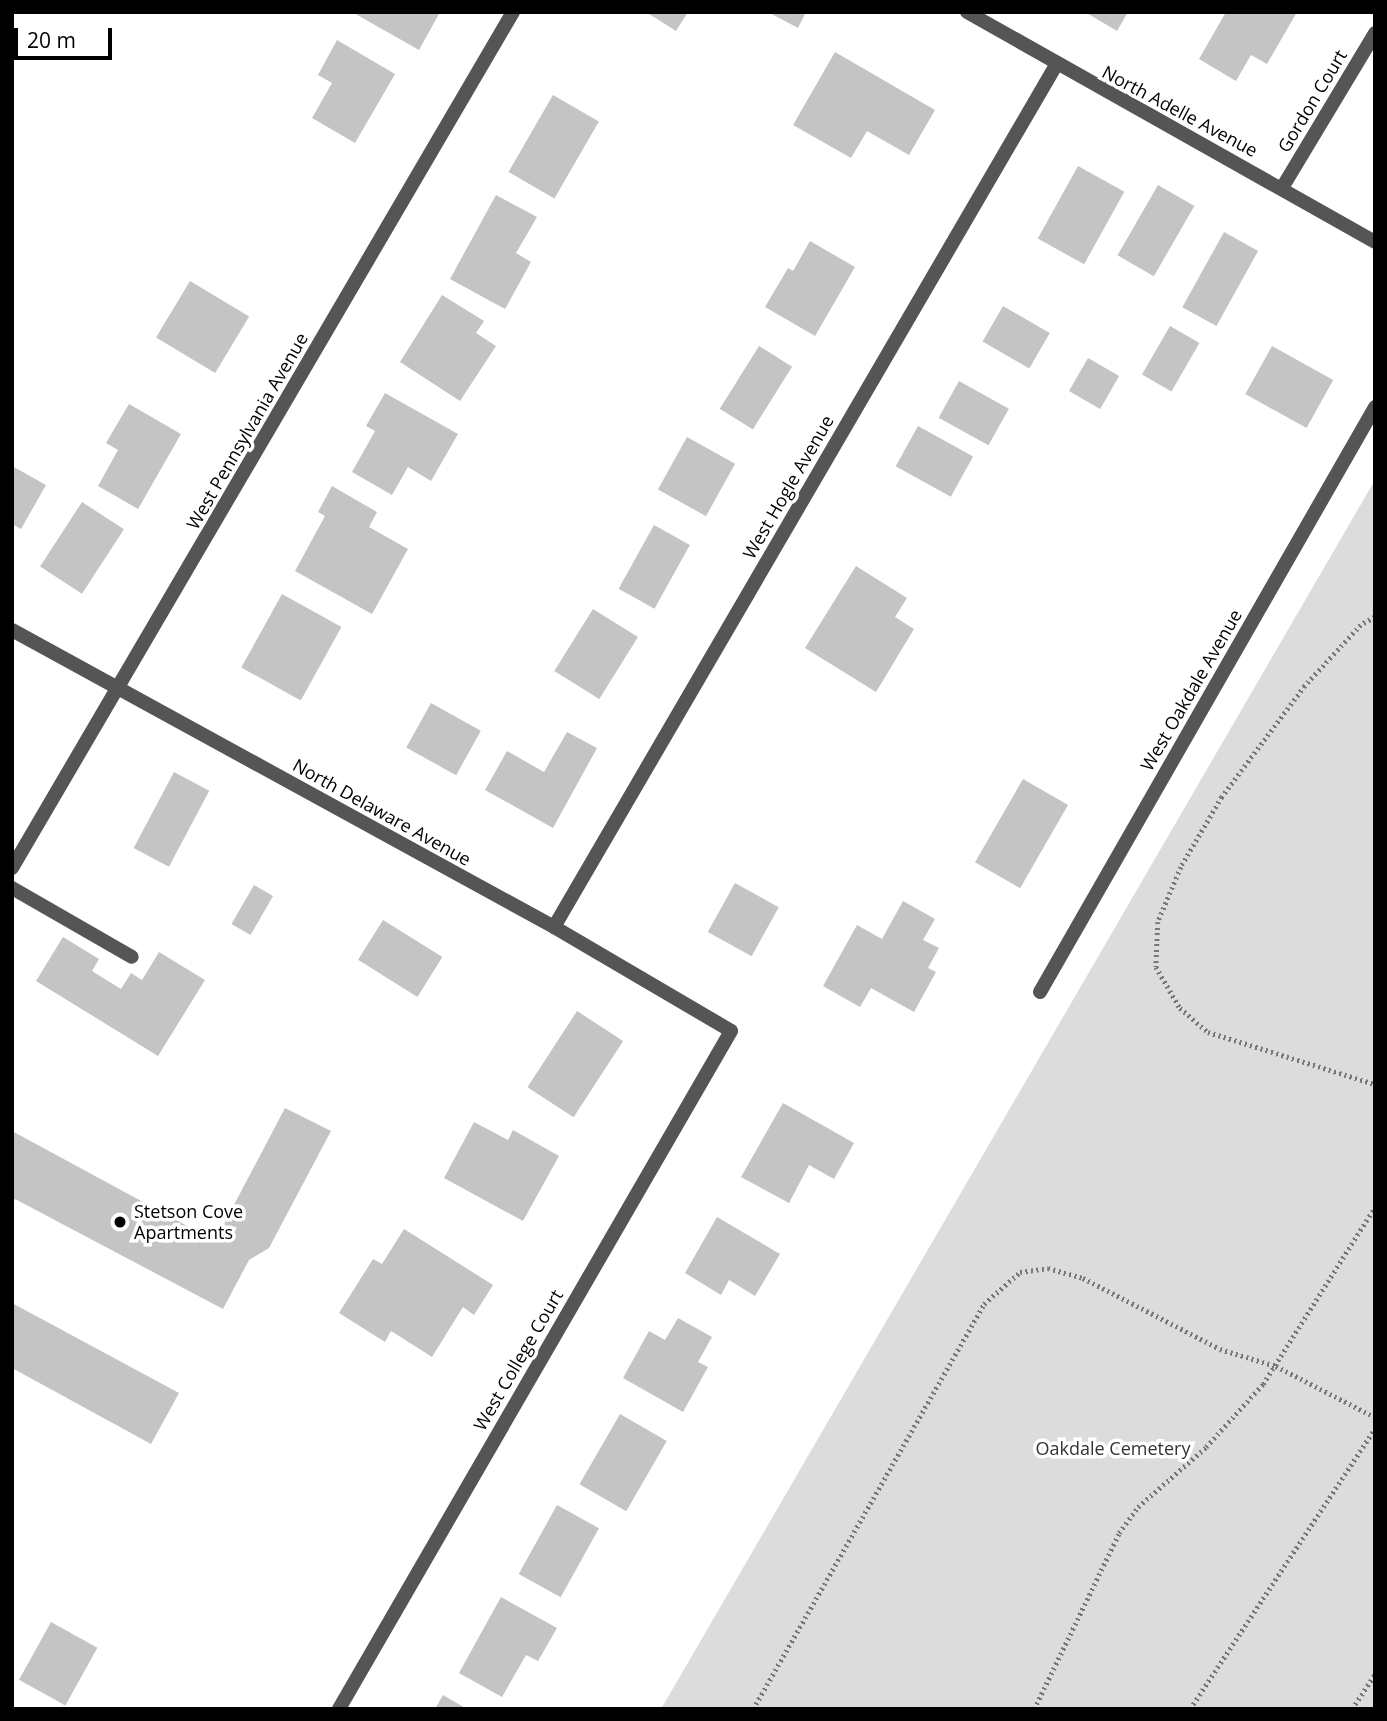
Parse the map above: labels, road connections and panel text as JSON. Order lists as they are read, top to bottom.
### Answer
{
  "streets": {
    "street": [
      "Gordon Court",
      "North Adelle Avenue",
      "West Pennsylvania Avenue",
      "West Hogle Avenue",
      "West Oakdale Avenue",
      "North Delaware Avenue",
      "West College Court"
    ]
  },
  "crossings": [
    ["Gordon Court", "North Adelle Avenue"],
    ["North Adelle Avenue", "West Hogle Avenue"],
    ["West Pennsylvania Avenue", "North Delaware Avenue"],
    ["West Hogle Avenue", "North Delaware Avenue"],
    ["North Delaware Avenue", "West College Court"]
  ],
  "parks": ["Oakdale Cemetery"],
  "places": ["Stetson Cove Apartments"],
  "scale_bar": "20 m"
}
